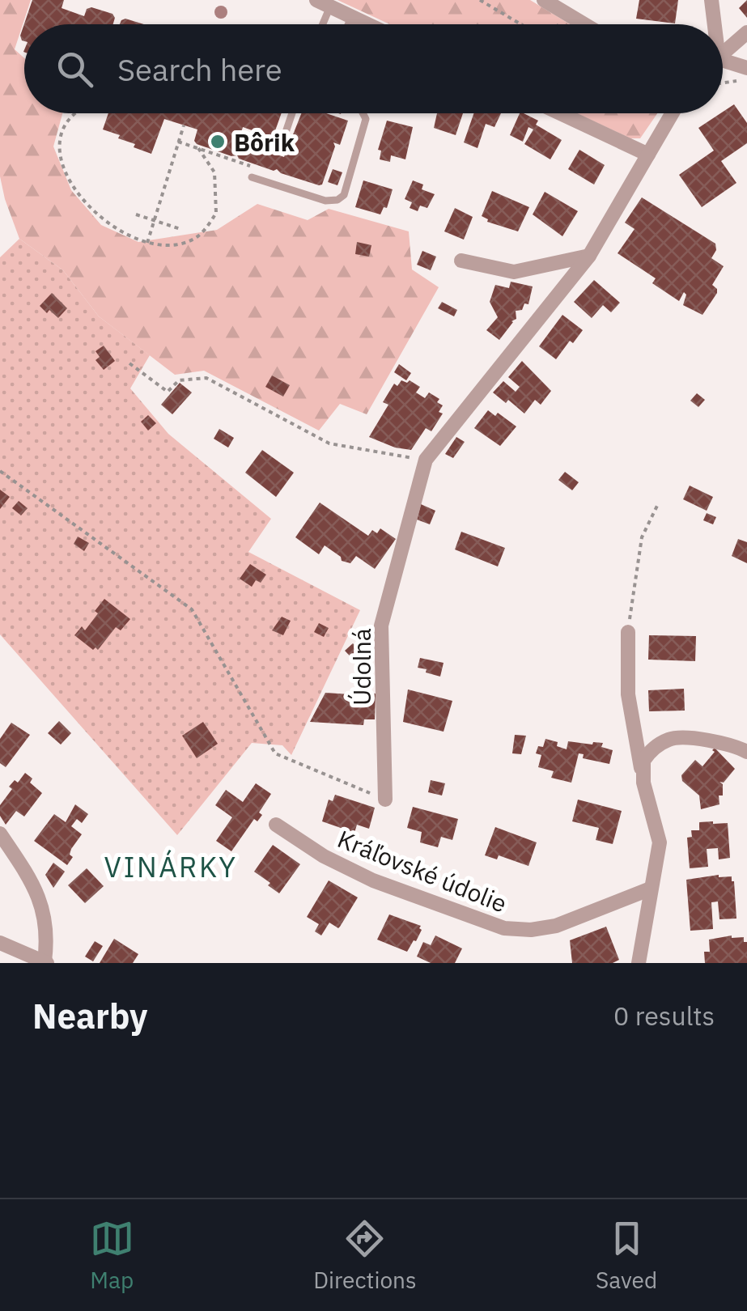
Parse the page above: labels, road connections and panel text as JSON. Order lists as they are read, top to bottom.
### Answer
{
  "streets": {
    "street": ["Údolná", "Kráľovské údolie"]
  },
  "districts": ["VINÁRKY"],
  "places": ["Bôrik"],
  "page": {
    "search": "Search here",
    "heading": ["Nearby", "0 results"],
    "nav": ["Map", "Directions", "Saved"]
  }
}
